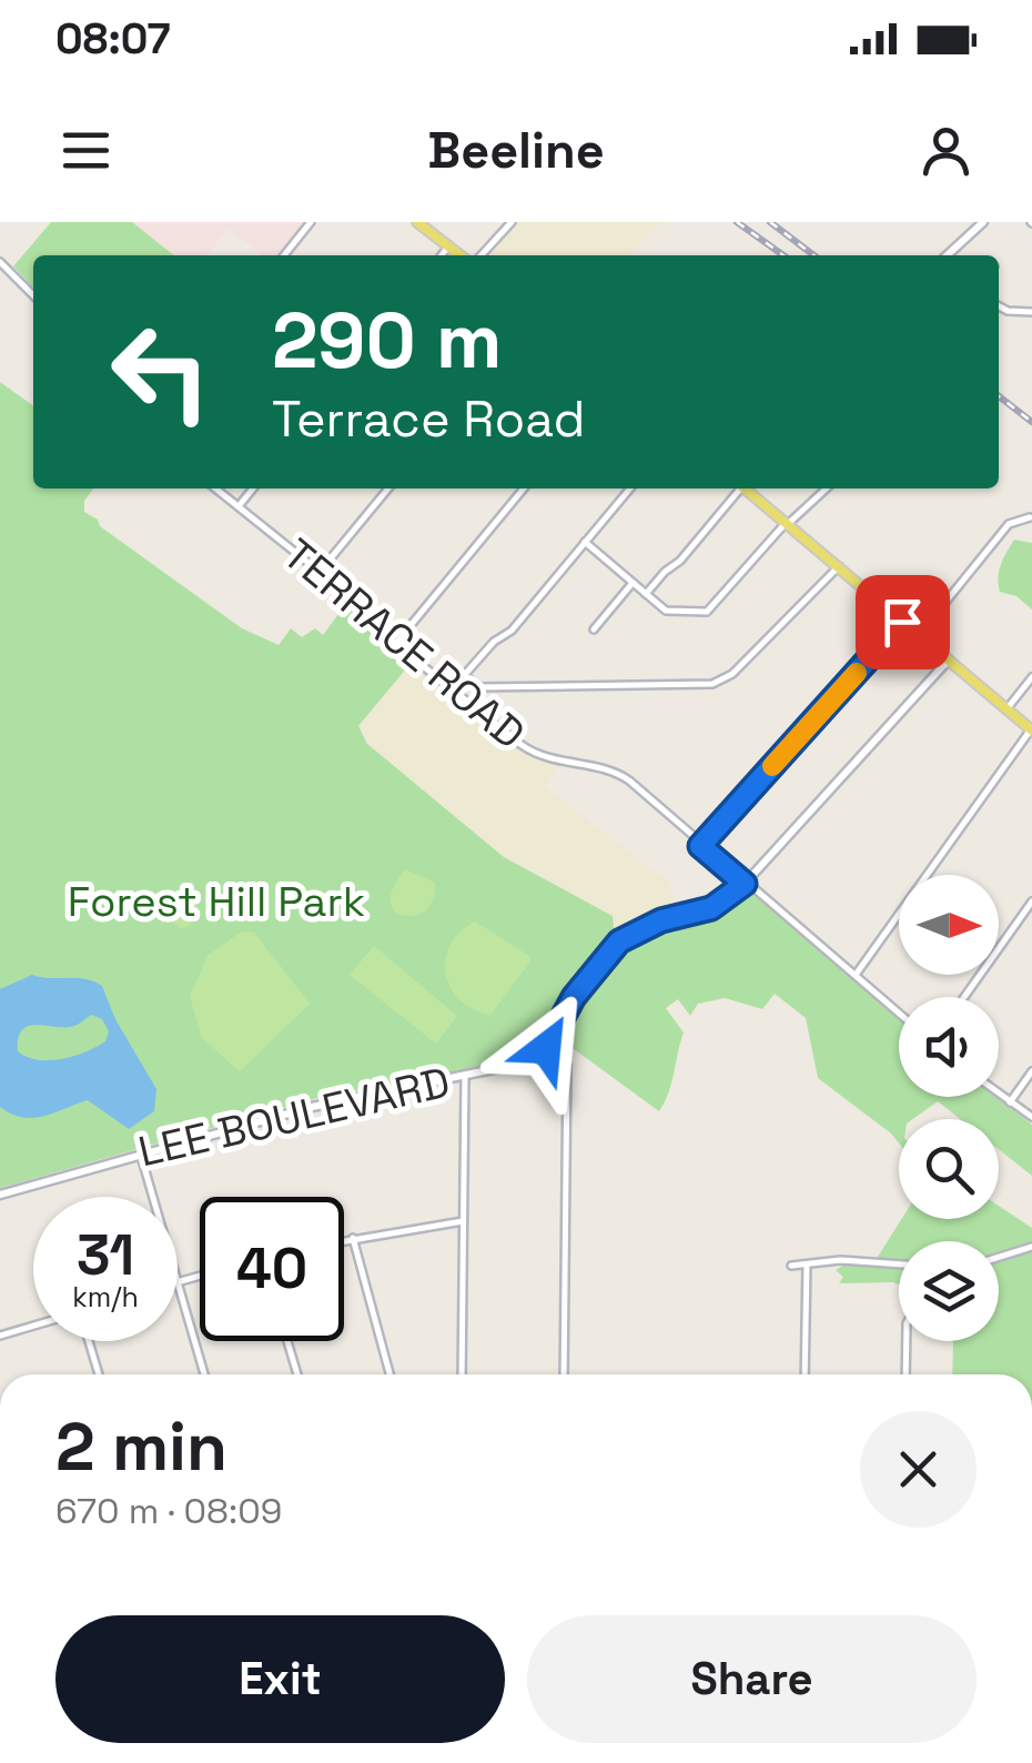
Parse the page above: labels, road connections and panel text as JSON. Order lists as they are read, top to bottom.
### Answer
{
  "streets": {
    "street": ["TERRACE ROAD", "LEE BOULEVARD"]
  },
  "parks": ["Forest Hill Park"],
  "north": "right",
  "page": {
    "status": "08:07",
    "header": "Beeline",
    "turn": ["290 m", "Terrace Road"],
    "speed": "31 km/h",
    "limit": "40",
    "heading": ["2 min", "670 m · 08:09"],
    "buttons": ["Exit", "Share"]
  }
}
